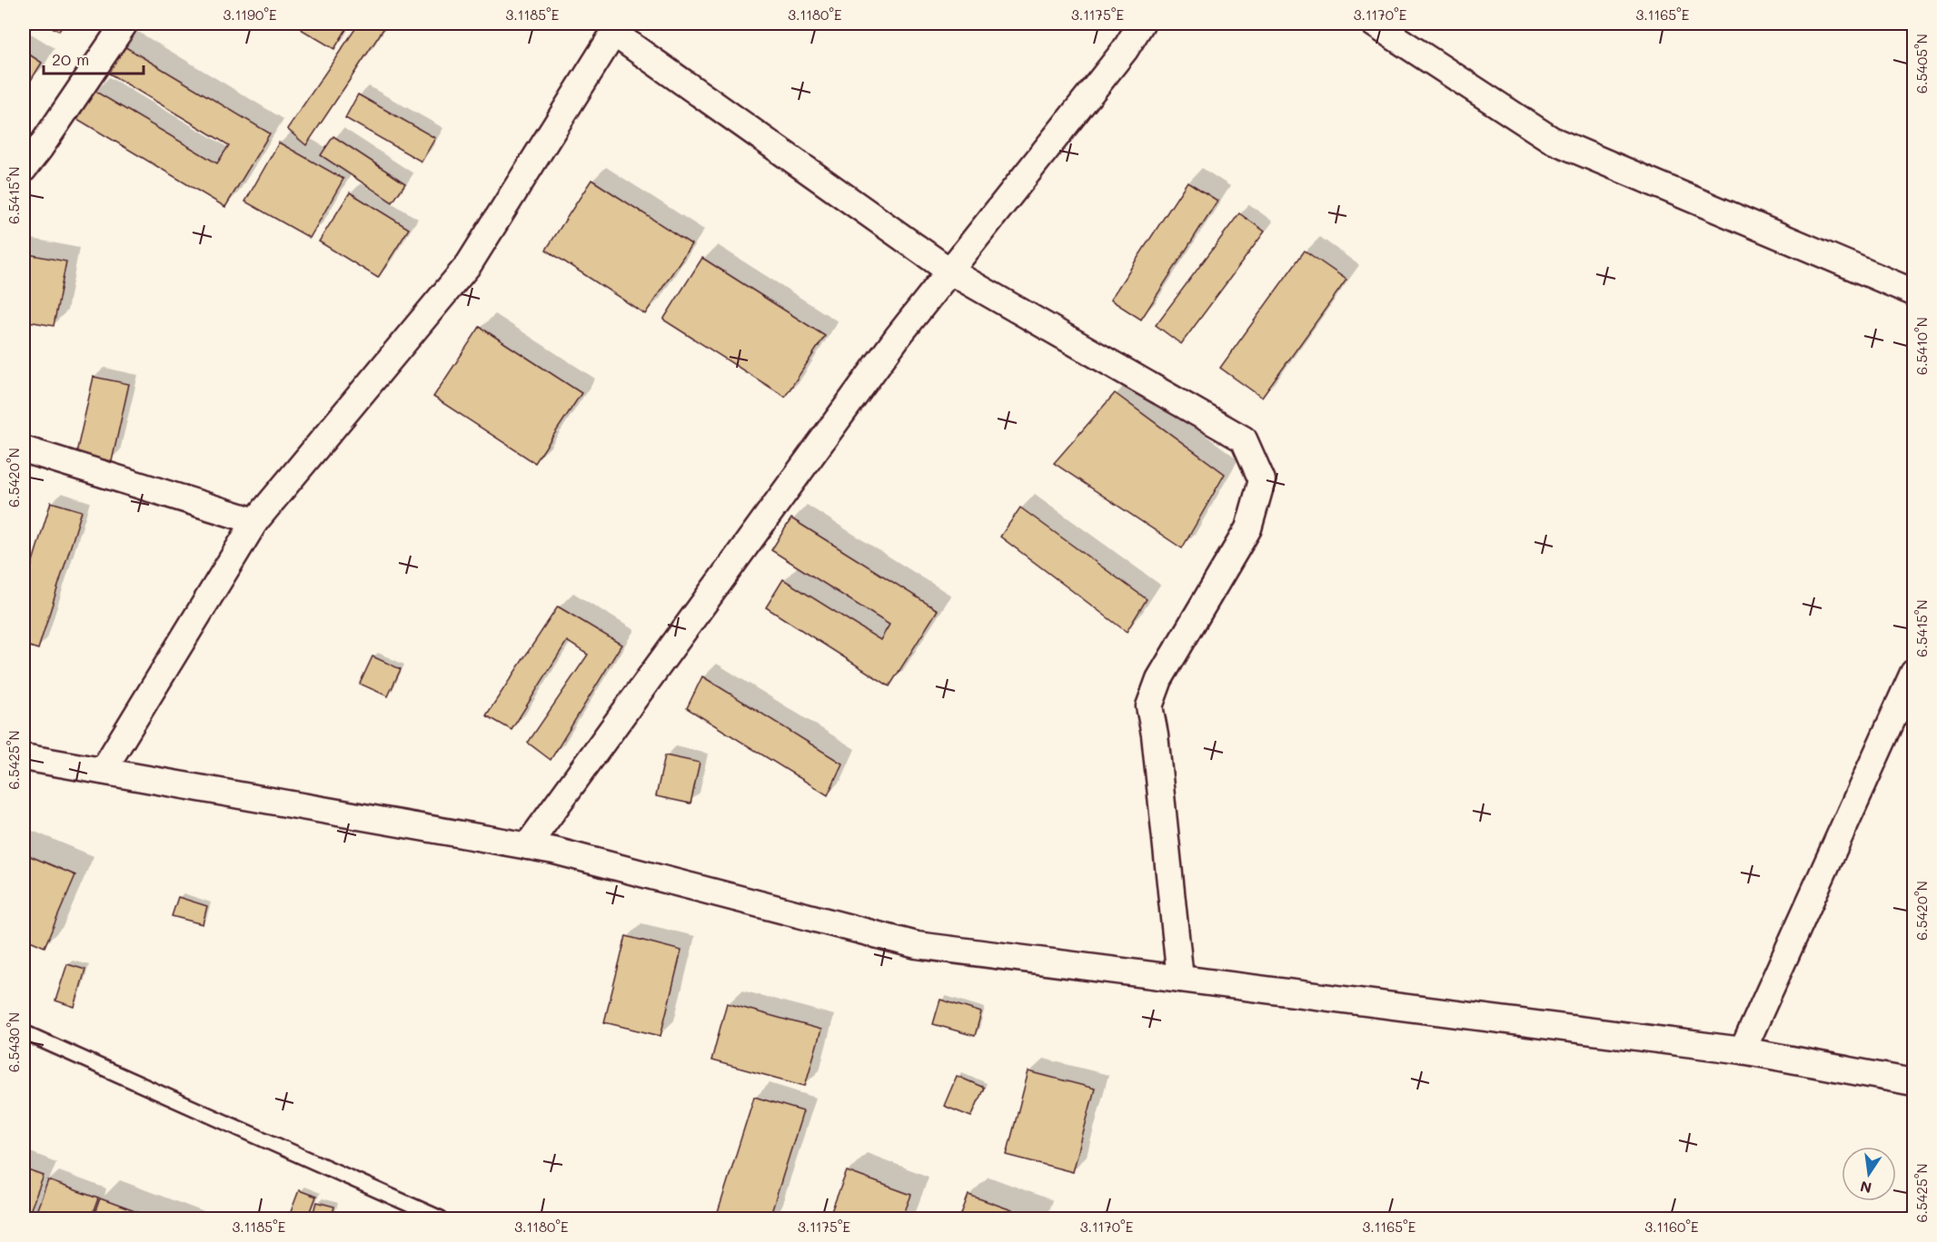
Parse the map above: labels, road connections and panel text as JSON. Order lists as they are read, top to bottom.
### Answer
{
  "scale_bar": "20 m",
  "north": "bottom",
  "coordinates": [
    "3.1190°E",
    "3.1185°E",
    "3.1180°E",
    "3.1175°E",
    "3.1170°E",
    "3.1165°E",
    "6.5405°N",
    "6.5415°N",
    "6.5410°N",
    "6.5420°N",
    "6.5425°N",
    "6.5430°N",
    "3.1160°E"
  ]
}
